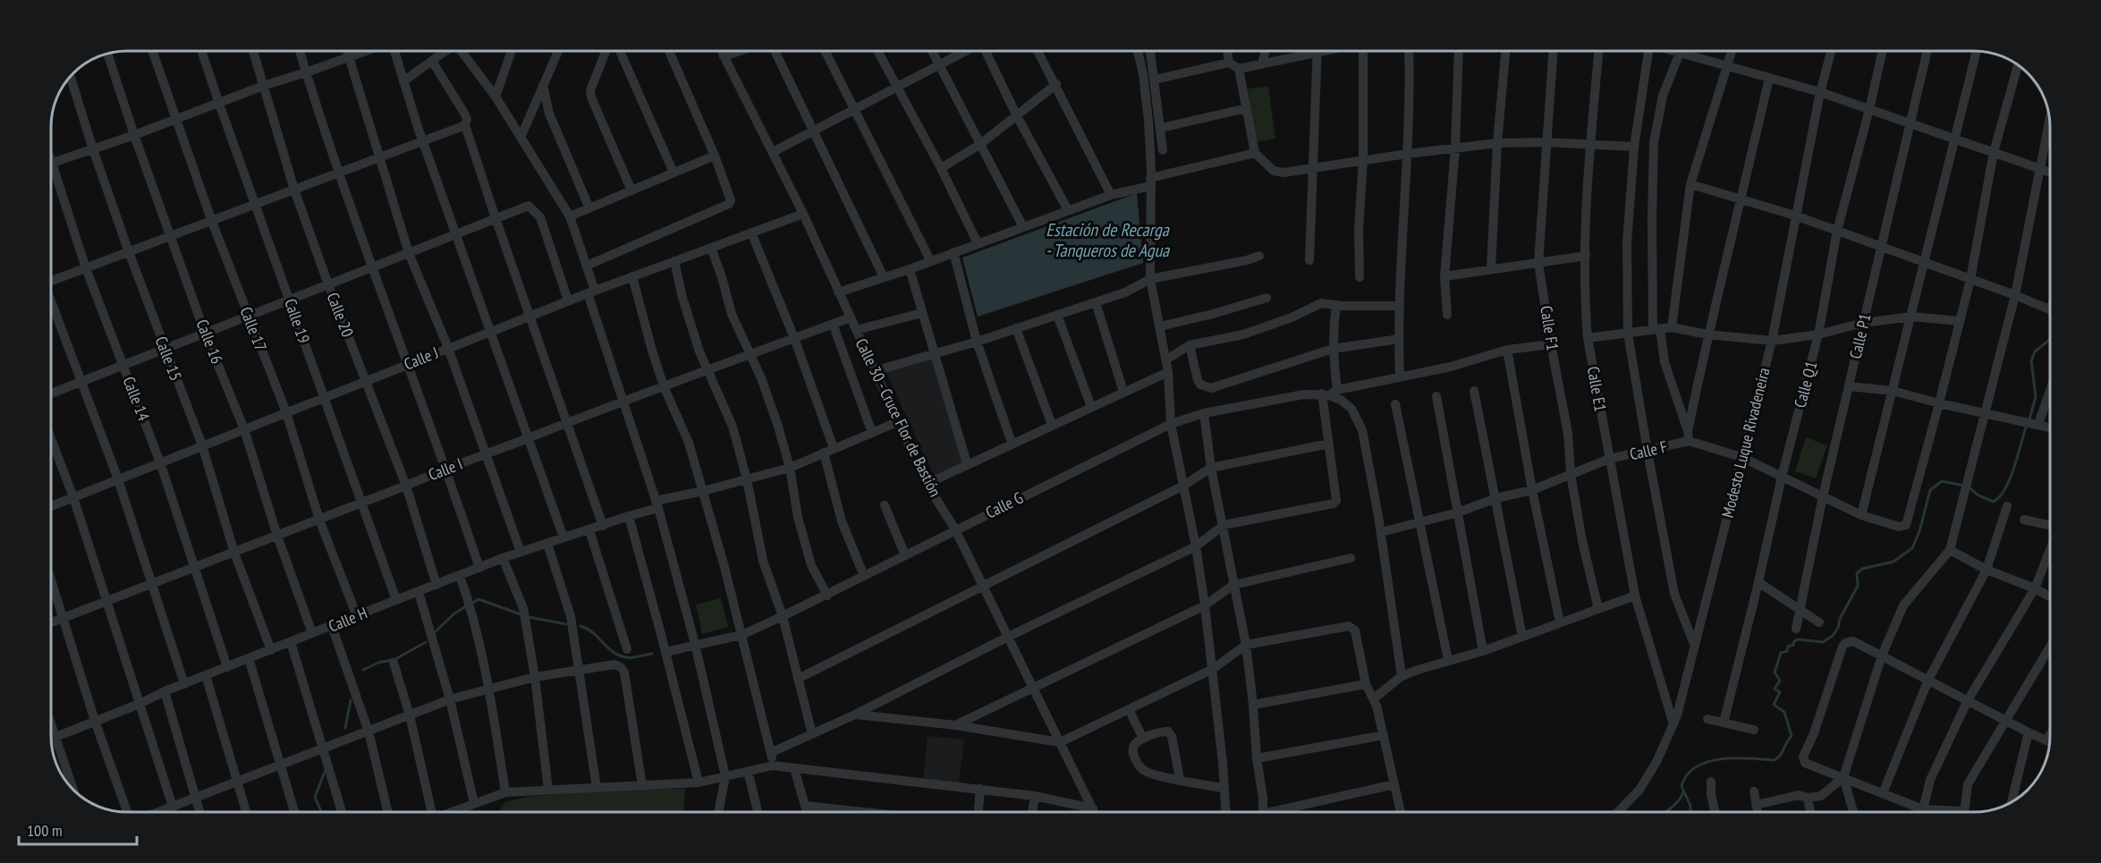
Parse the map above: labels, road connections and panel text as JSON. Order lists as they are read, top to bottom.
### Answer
{
  "streets": {
    "street": [
      "Calle 20",
      "Calle 19",
      "Calle F1",
      "Calle 17",
      "Calle P1",
      "Calle 16",
      "Calle 15",
      "Calle J",
      "Calle Q1",
      "Calle E1",
      "Calle 14",
      "Calle 30 - Cruce Flor de Bastión",
      "Modesto Luque Rivadeneira",
      "Calle F",
      "Calle I",
      "Calle G",
      "Calle H"
    ]
  },
  "crossings": [
    ["Calle 20", "Calle J"],
    ["Calle 20", "Calle I"],
    ["Calle 20", "Calle H"],
    ["Calle 19", "Calle J"],
    ["Calle 19", "Calle I"],
    ["Calle 19", "Calle H"],
    ["Calle F1", "Calle F"],
    ["Calle F1", "Calle G"],
    ["Calle 17", "Calle J"],
    ["Calle 17", "Calle I"],
    ["Calle 17", "Calle H"],
    ["Calle P1", "Calle F"],
    ["Calle 16", "Calle J"],
    ["Calle 16", "Calle I"],
    ["Calle 16", "Calle H"],
    ["Calle 15", "Calle J"],
    ["Calle 15", "Calle I"],
    ["Calle 15", "Calle H"],
    ["Calle J", "Calle 14"],
    ["Calle J", "Calle 30 - Cruce Flor de Bastión"],
    ["Calle Q1", "Calle F"],
    ["Calle E1", "Modesto Luque Rivadeneira"],
    ["Calle E1", "Calle F"],
    ["Calle 14", "Calle I"],
    ["Calle 14", "Calle H"],
    ["Calle 30 - Cruce Flor de Bastión", "Calle I"],
    ["Calle 30 - Cruce Flor de Bastión", "Calle G"],
    ["Calle 30 - Cruce Flor de Bastión", "Calle H"],
    ["Modesto Luque Rivadeneira", "Calle F"]
  ],
  "water": ["Estación de Recarga - Tanqueros de Agua"],
  "scale_bar": "100 m"
}
